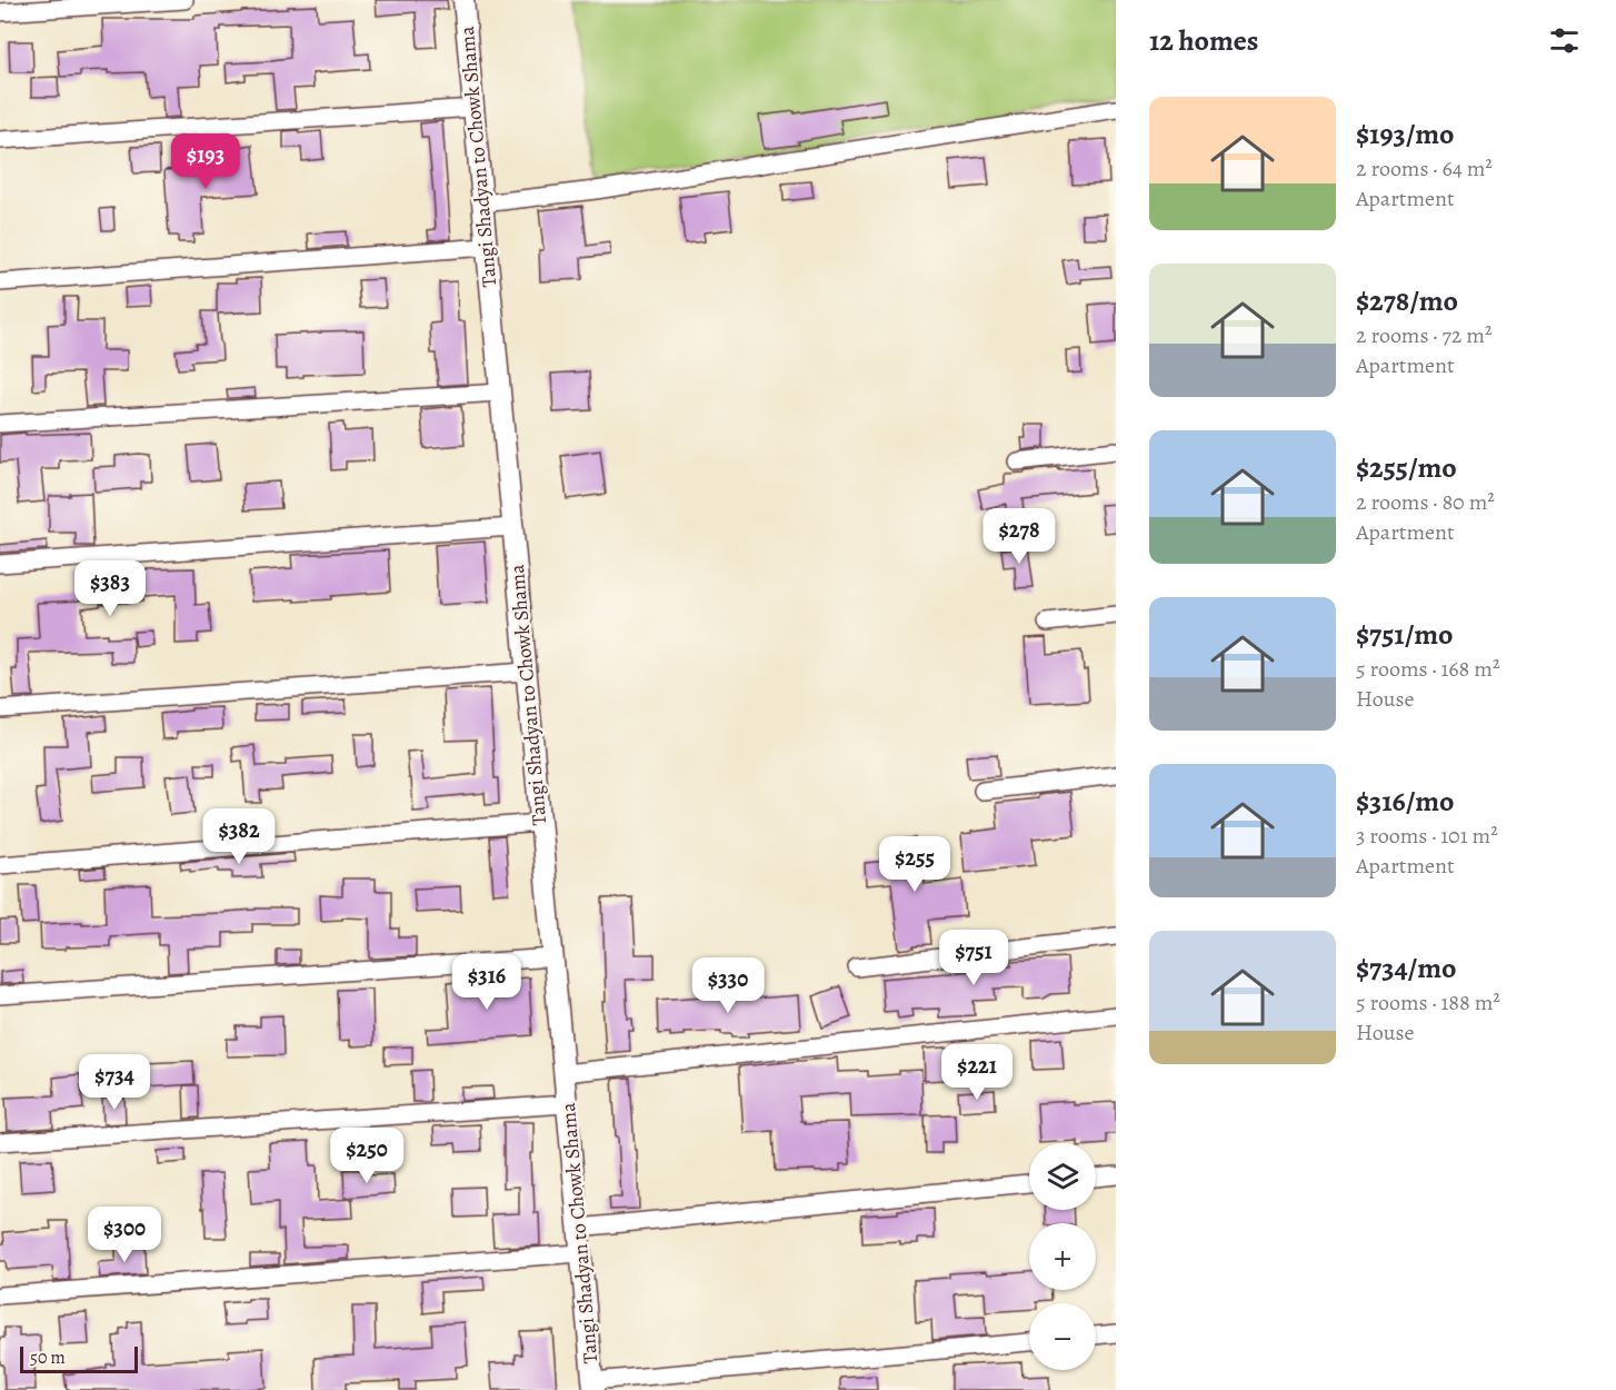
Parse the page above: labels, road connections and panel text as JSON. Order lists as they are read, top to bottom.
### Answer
{
  "streets": {
    "main road": ["Tangi Shadyan to Chowk Shama"]
  },
  "scale_bar": "50 m",
  "page": {
    "heading": "12 homes",
    "list": [
      {
        "name": "$193/mo",
        "note": "2 rooms · 64 m² · Apartment"
      },
      {
        "name": "$278/mo",
        "note": "2 rooms · 72 m² · Apartment"
      },
      {
        "name": "$255/mo",
        "note": "2 rooms · 80 m² · Apartment"
      },
      {
        "name": "$751/mo",
        "note": "5 rooms · 168 m² · House"
      },
      {
        "name": "$316/mo",
        "note": "3 rooms · 101 m² · Apartment"
      },
      {
        "name": "$734/mo",
        "note": "5 rooms · 188 m² · House"
      }
    ],
    "price": [
      "$193",
      "$278",
      "$383",
      "$382",
      "$255",
      "$751",
      "$316",
      "$330",
      "$221",
      "$734",
      "$250",
      "$300"
    ],
    "map_buttons": ["+", "−"],
    "scale": "50 m"
  }
}
